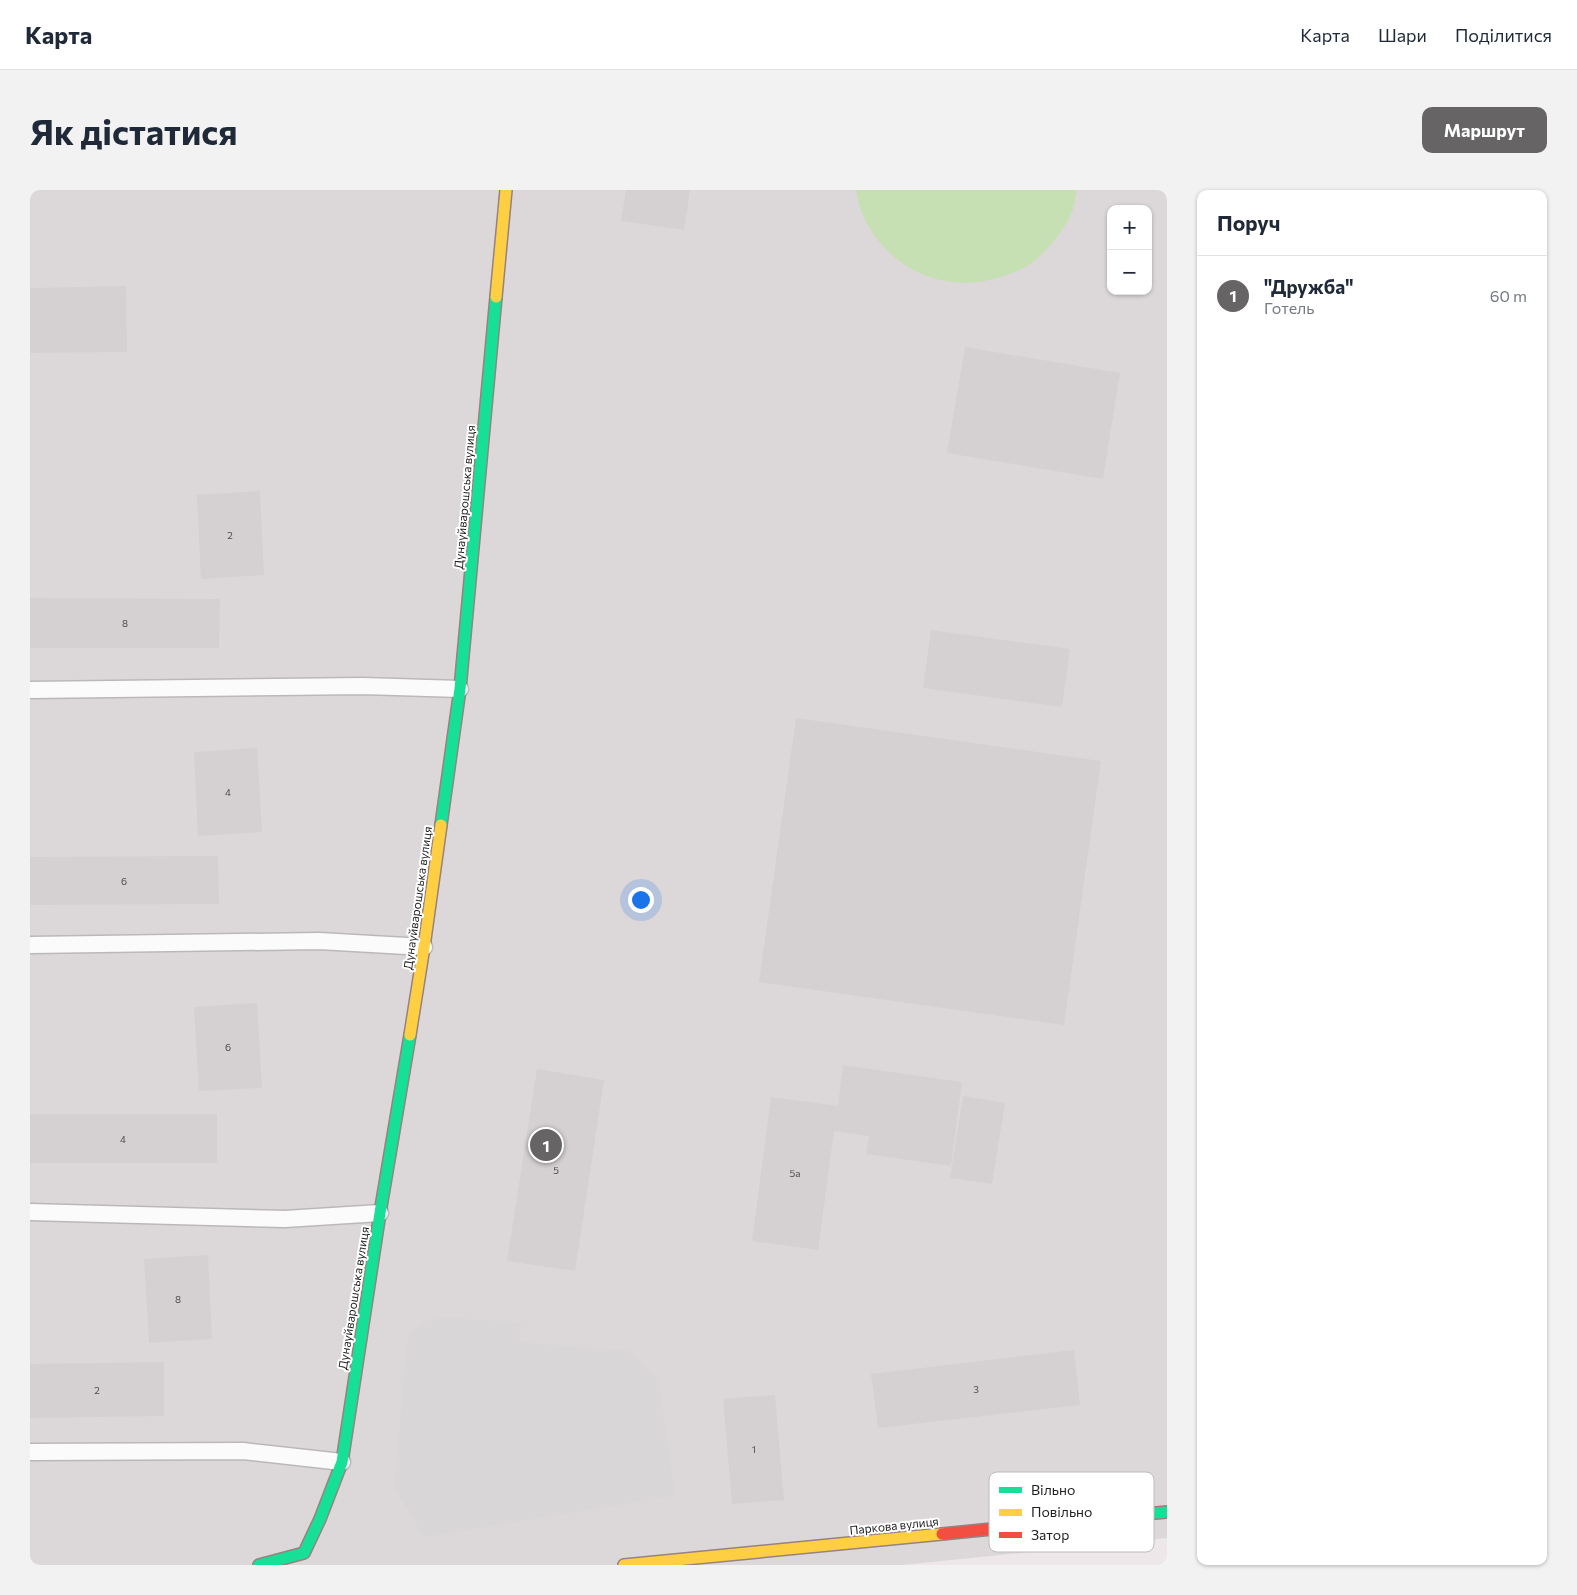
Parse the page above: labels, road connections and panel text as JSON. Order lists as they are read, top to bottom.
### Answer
{
  "streets": {
    "street": ["Дунауйварошська вулиця", "Паркова вулиця"]
  },
  "house_numbers": [
    "2",
    "8",
    "4",
    "6",
    "6",
    "4",
    "5",
    "5а",
    "8",
    "3",
    "2",
    "1"
  ],
  "legend": ["Вільно", "Повільно", "Затор"],
  "page": {
    "header": "Карта",
    "nav": ["Карта", "Шари", "Поділитися"],
    "buttons": "Маршрут",
    "title": "Як дістатися",
    "heading": "Поруч",
    "map_buttons": ["+", "−"],
    "list": [
      {
        "mark": "1",
        "name": "\"Дружба\"",
        "note": "Готель",
        "value": "60 m"
      }
    ],
    "pins": "1"
  }
}
